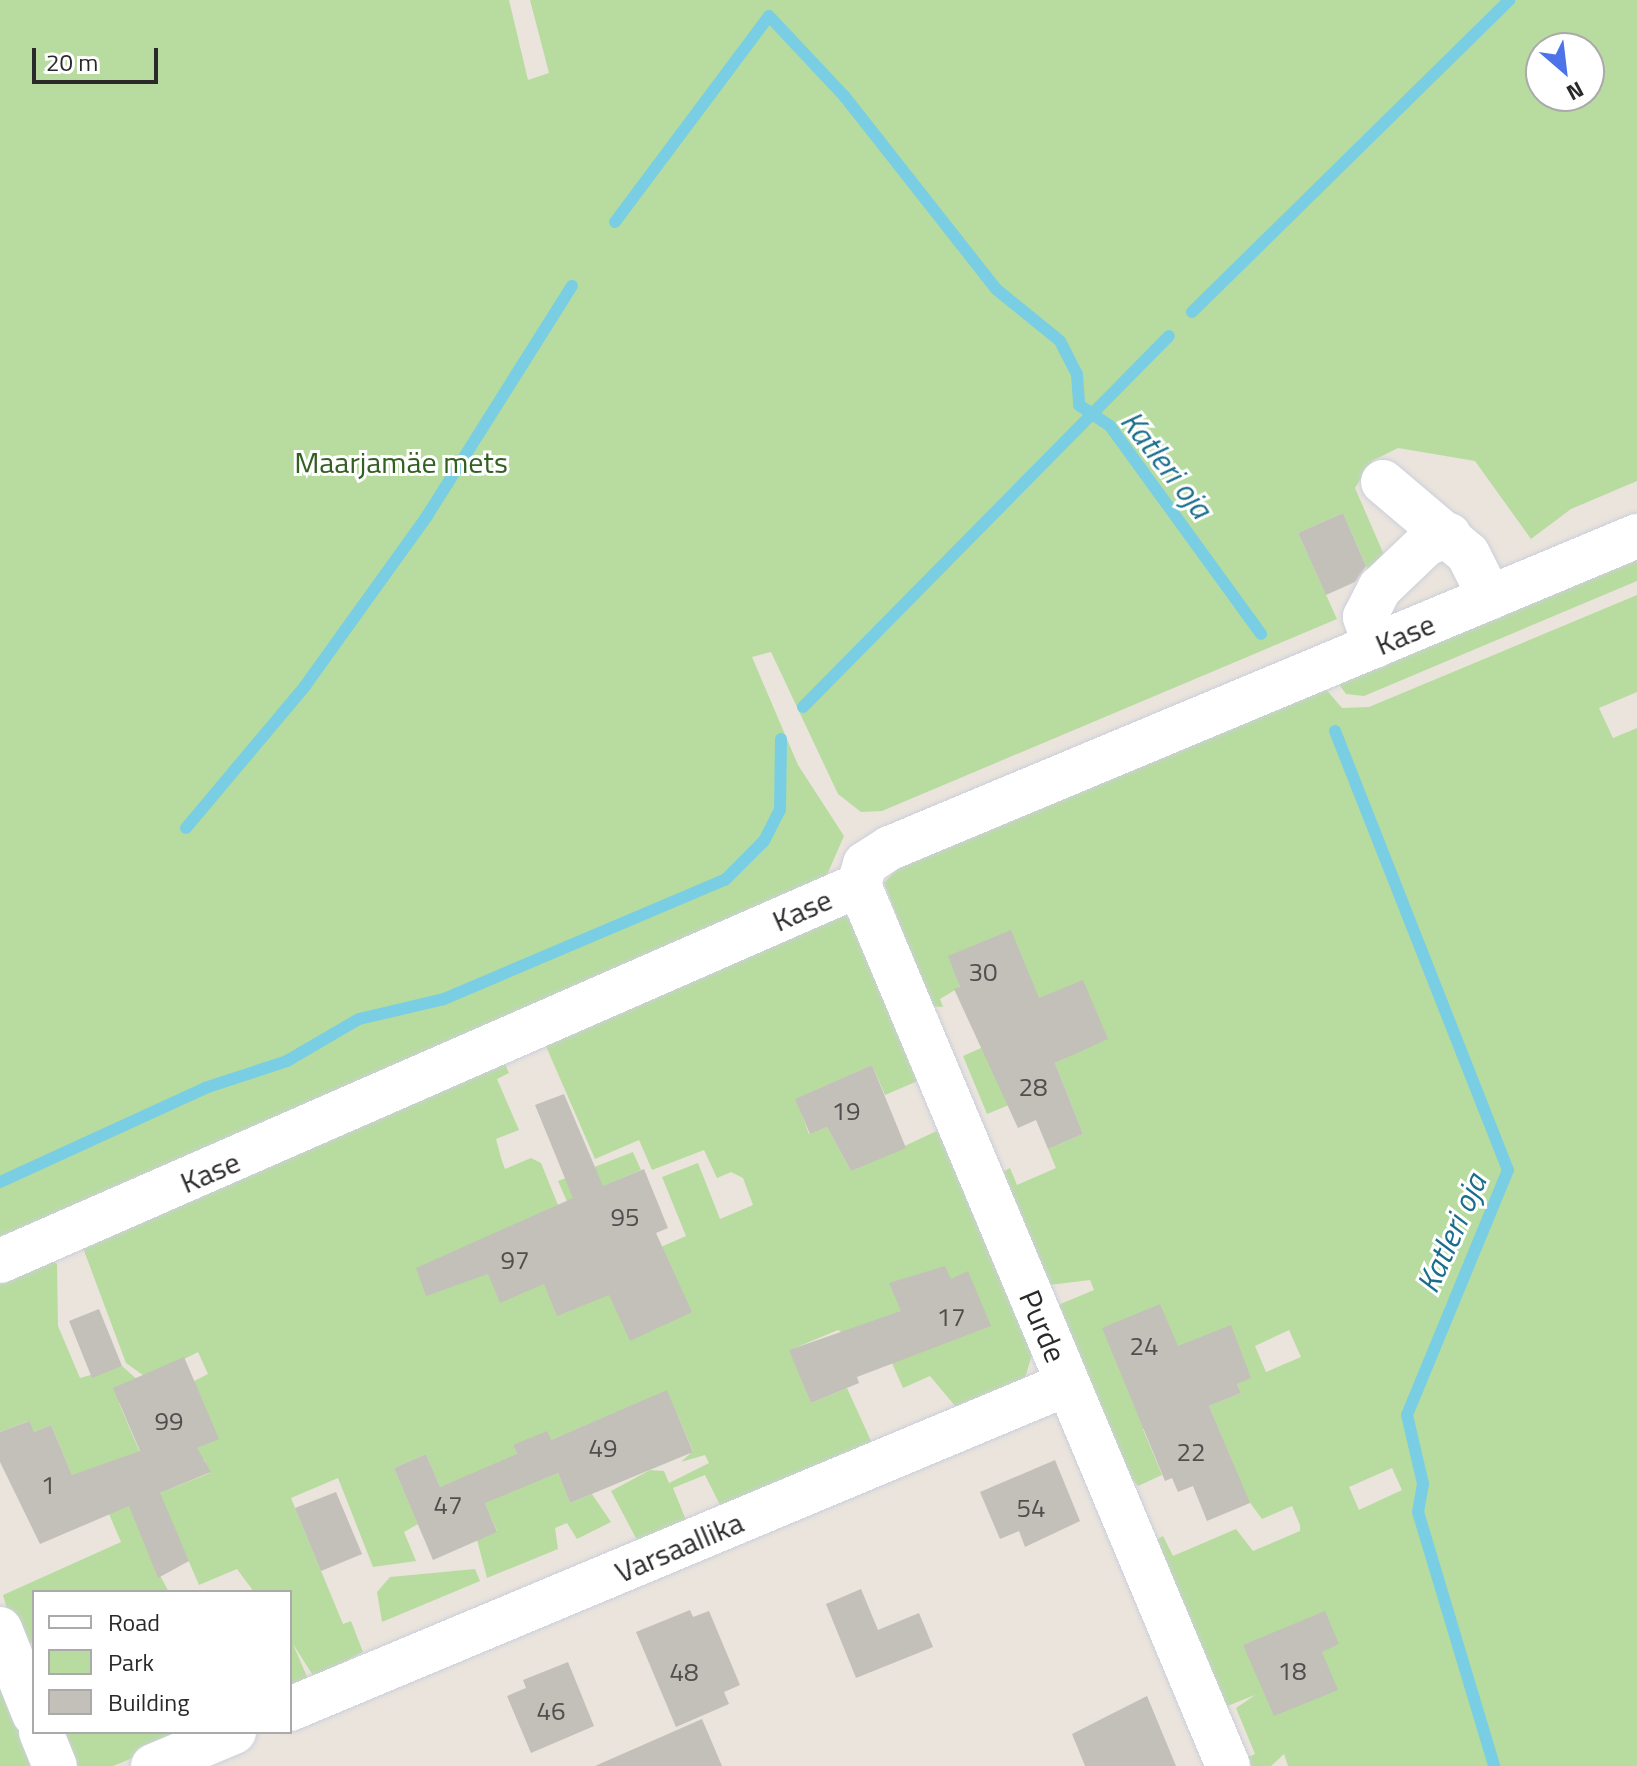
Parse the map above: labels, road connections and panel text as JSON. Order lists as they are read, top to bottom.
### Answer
{
  "streets": {
    "street": ["Kase", "Purde", "Varsaallika"]
  },
  "crossings": [
    ["Kase", "Purde"],
    ["Purde", "Varsaallika"]
  ],
  "water": ["Katleri oja"],
  "parks": ["Maarjamäe mets"],
  "house_numbers": [
    "30",
    "28",
    "19",
    "95",
    "97",
    "17",
    "24",
    "99",
    "49",
    "22",
    "1",
    "47",
    "54",
    "18",
    "48",
    "46"
  ],
  "legend": ["Road", "Park", "Building"],
  "scale_bar": "20 m",
  "north": "bottom right"
}
